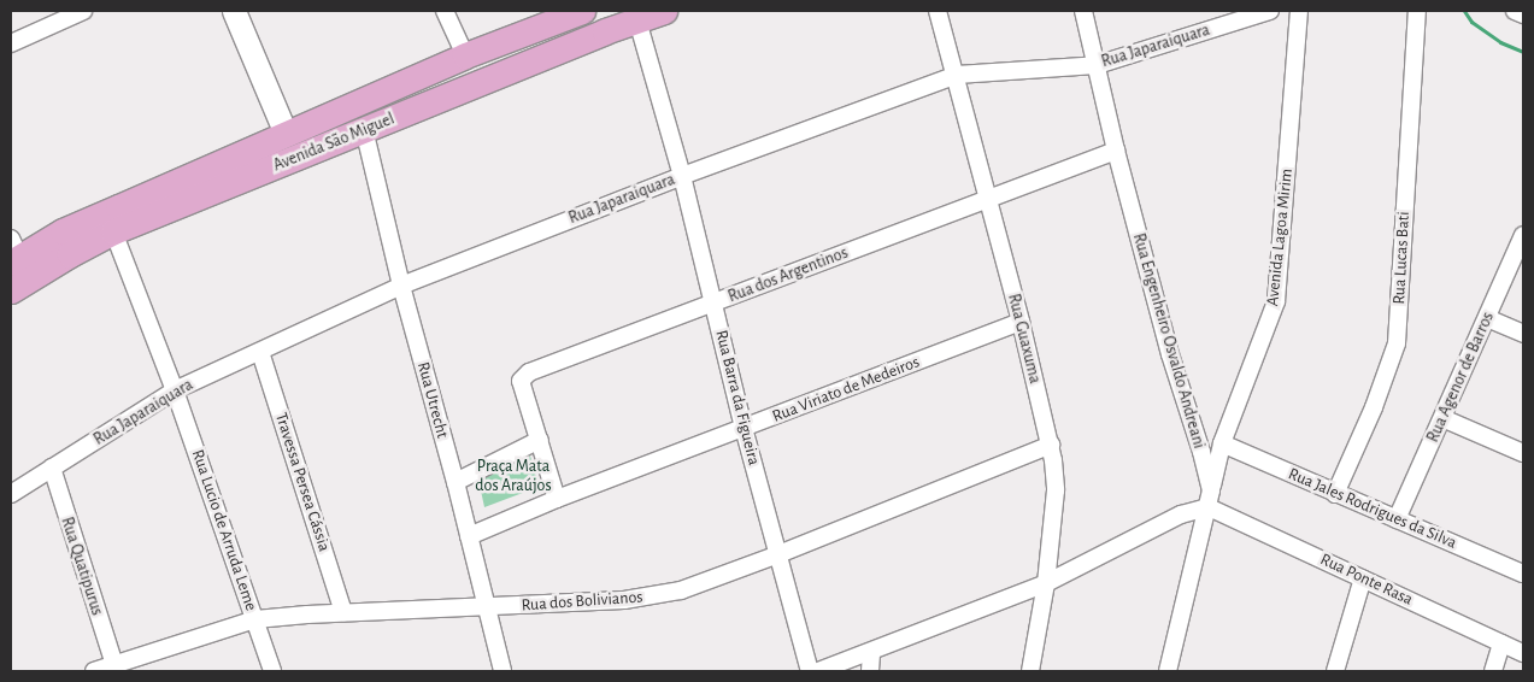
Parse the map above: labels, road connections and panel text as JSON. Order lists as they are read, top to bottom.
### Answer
{
  "streets": {
    "main road": ["Avenida São Miguel"],
    "street": [
      "Rua Japaraiquara",
      "Avenida Lagoa Mirim",
      "Rua Lucas Bati",
      "Rua dos Argentinos",
      "Rua Guaxuma",
      "Rua Engenheiro Osvaldo Andreani",
      "Rua Agenor de Barros",
      "Rua Viriato de Medeiros",
      "Rua Barra da Figueira",
      "Rua Utrecht",
      "Travessa Persea Cássia",
      "Rua Jales Rodrigues da Silva",
      "Rua Lucio de Arruda Leme",
      "Rua Quatipurus",
      "Rua Ponte Rasa",
      "Rua dos Bolivianos"
    ]
  },
  "crossings": [
    ["Rua Japaraiquara", "Rua Guaxuma"],
    ["Rua Japaraiquara", "Rua Engenheiro Osvaldo Andreani"],
    ["Rua Japaraiquara", "Rua Barra da Figueira"],
    ["Rua Japaraiquara", "Rua Utrecht"],
    ["Rua Japaraiquara", "Travessa Persea Cássia"],
    ["Rua Japaraiquara", "Rua Lucio de Arruda Leme"],
    ["Rua Japaraiquara", "Rua Quatipurus"],
    ["Avenida São Miguel", "Rua Barra da Figueira"],
    ["Avenida São Miguel", "Rua Utrecht"],
    ["Avenida São Miguel", "Rua Lucio de Arruda Leme"],
    ["Avenida Lagoa Mirim", "Rua Engenheiro Osvaldo Andreani"],
    ["Avenida Lagoa Mirim", "Rua Jales Rodrigues da Silva"],
    ["Rua Lucas Bati", "Rua Jales Rodrigues da Silva"],
    ["Rua dos Argentinos", "Rua Guaxuma"],
    ["Rua dos Argentinos", "Rua Engenheiro Osvaldo Andreani"],
    ["Rua dos Argentinos", "Rua Barra da Figueira"],
    ["Rua Guaxuma", "Rua Viriato de Medeiros"],
    ["Rua Guaxuma", "Rua dos Bolivianos"],
    ["Rua Engenheiro Osvaldo Andreani", "Rua Ponte Rasa"],
    ["Rua Agenor de Barros", "Rua Jales Rodrigues da Silva"],
    ["Rua Viriato de Medeiros", "Rua Barra da Figueira"],
    ["Rua Viriato de Medeiros", "Rua Utrecht"],
    ["Rua Barra da Figueira", "Rua dos Bolivianos"],
    ["Rua Utrecht", "Rua dos Bolivianos"],
    ["Travessa Persea Cássia", "Rua dos Bolivianos"],
    ["Rua Lucio de Arruda Leme", "Rua dos Bolivianos"],
    ["Rua Quatipurus", "Rua dos Bolivianos"]
  ],
  "parks": ["Praça Mata dos Araújos"]
}
